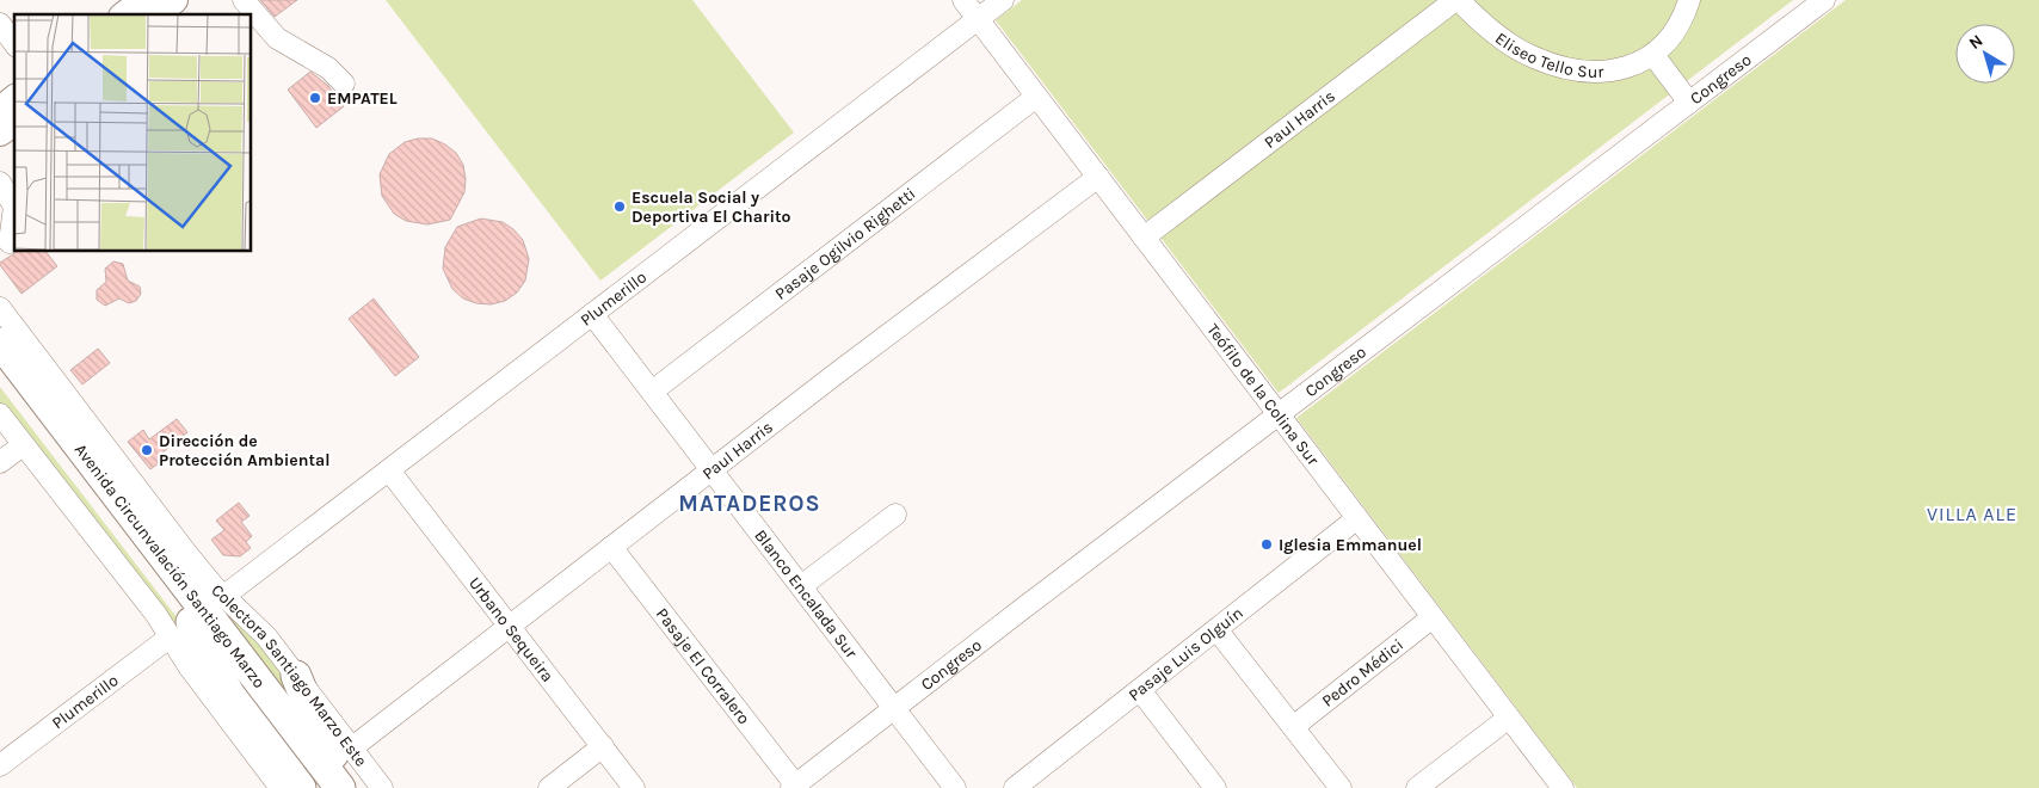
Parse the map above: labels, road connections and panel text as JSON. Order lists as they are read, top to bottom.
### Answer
{
  "streets": {
    "highway": ["Avenida Circunvalación Santiago Marzo"],
    "street": [
      "Eliseo Tello Sur",
      "Congreso",
      "Paul Harris",
      "Pasaje Ogilvio Righetti",
      "Plumerillo",
      "Teófilo de la Colina Sur",
      "Blanco Encalada Sur",
      "Urbano Sequeira",
      "Pasaje Luis Olguín",
      "Pasaje El Corralero",
      "Pedro Médici",
      "Colectora Santiago Marzo Este"
    ]
  },
  "crossings": [
    ["Eliseo Tello Sur", "Paul Harris"],
    ["Congreso", "Teófilo de la Colina Sur"],
    ["Congreso", "Blanco Encalada Sur"],
    ["Congreso", "Pasaje El Corralero"],
    ["Paul Harris", "Teófilo de la Colina Sur"],
    ["Paul Harris", "Blanco Encalada Sur"],
    ["Paul Harris", "Urbano Sequeira"],
    ["Paul Harris", "Pasaje El Corralero"],
    ["Paul Harris", "Colectora Santiago Marzo Este"],
    ["Pasaje Ogilvio Righetti", "Teófilo de la Colina Sur"],
    ["Pasaje Ogilvio Righetti", "Blanco Encalada Sur"],
    ["Plumerillo", "Teófilo de la Colina Sur"],
    ["Plumerillo", "Avenida Circunvalación Santiago Marzo"],
    ["Plumerillo", "Blanco Encalada Sur"],
    ["Plumerillo", "Urbano Sequeira"],
    ["Plumerillo", "Colectora Santiago Marzo Este"],
    ["Teófilo de la Colina Sur", "Pasaje Luis Olguín"],
    ["Teófilo de la Colina Sur", "Pedro Médici"]
  ],
  "districts": ["MATADEROS", "VILLA ALE"],
  "places": [
    "EMPATEL",
    "Escuela Social y Deportiva El Charito",
    "Dirección de Protección Ambiental",
    "Iglesia Emmanuel"
  ],
  "north": "top left"
}
